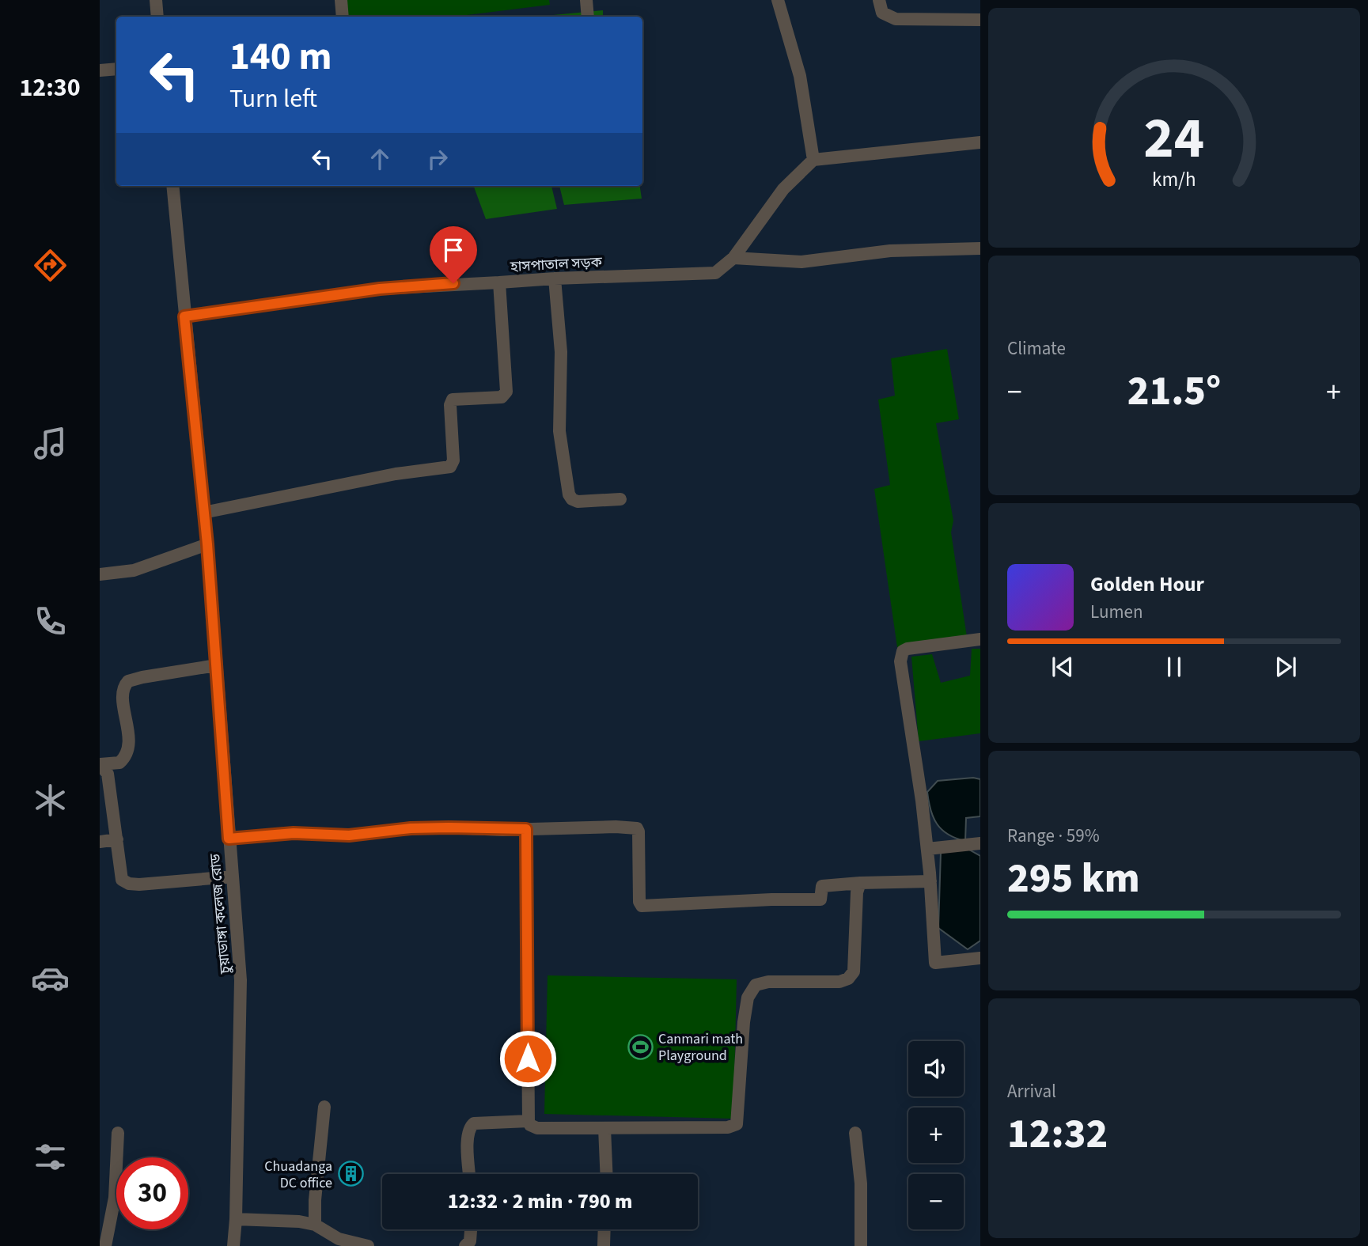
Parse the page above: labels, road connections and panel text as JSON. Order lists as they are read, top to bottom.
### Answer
{
  "streets": {
    "street": ["হাসপাতাল সড়ক", "চুয়াডাঙ্গা কলেজ রোড"]
  },
  "crossings": [
    ["হাসপাতাল সড়ক", "চুয়াডাঙ্গা কলেজ রোড"]
  ],
  "places": {
    "sports": ["Canmari math Playground"],
    "building": ["Chuadanga DC office"]
  },
  "page": {
    "tabs": "12:30",
    "turn": ["140 m", "Turn left"],
    "tile": [
      "Climate",
      ["Range · 59%", "295 km"],
      ["Arrival", "12:32"]
    ],
    "heat": ["−", "21.5°", "+"],
    "song": ["Golden Hour", "Lumen"],
    "map_buttons": ["+", "−"],
    "limit": "30",
    "trip": "12:32 · 2 min · 790 m",
    "gauge": ["24", "km/h"]
  }
}
